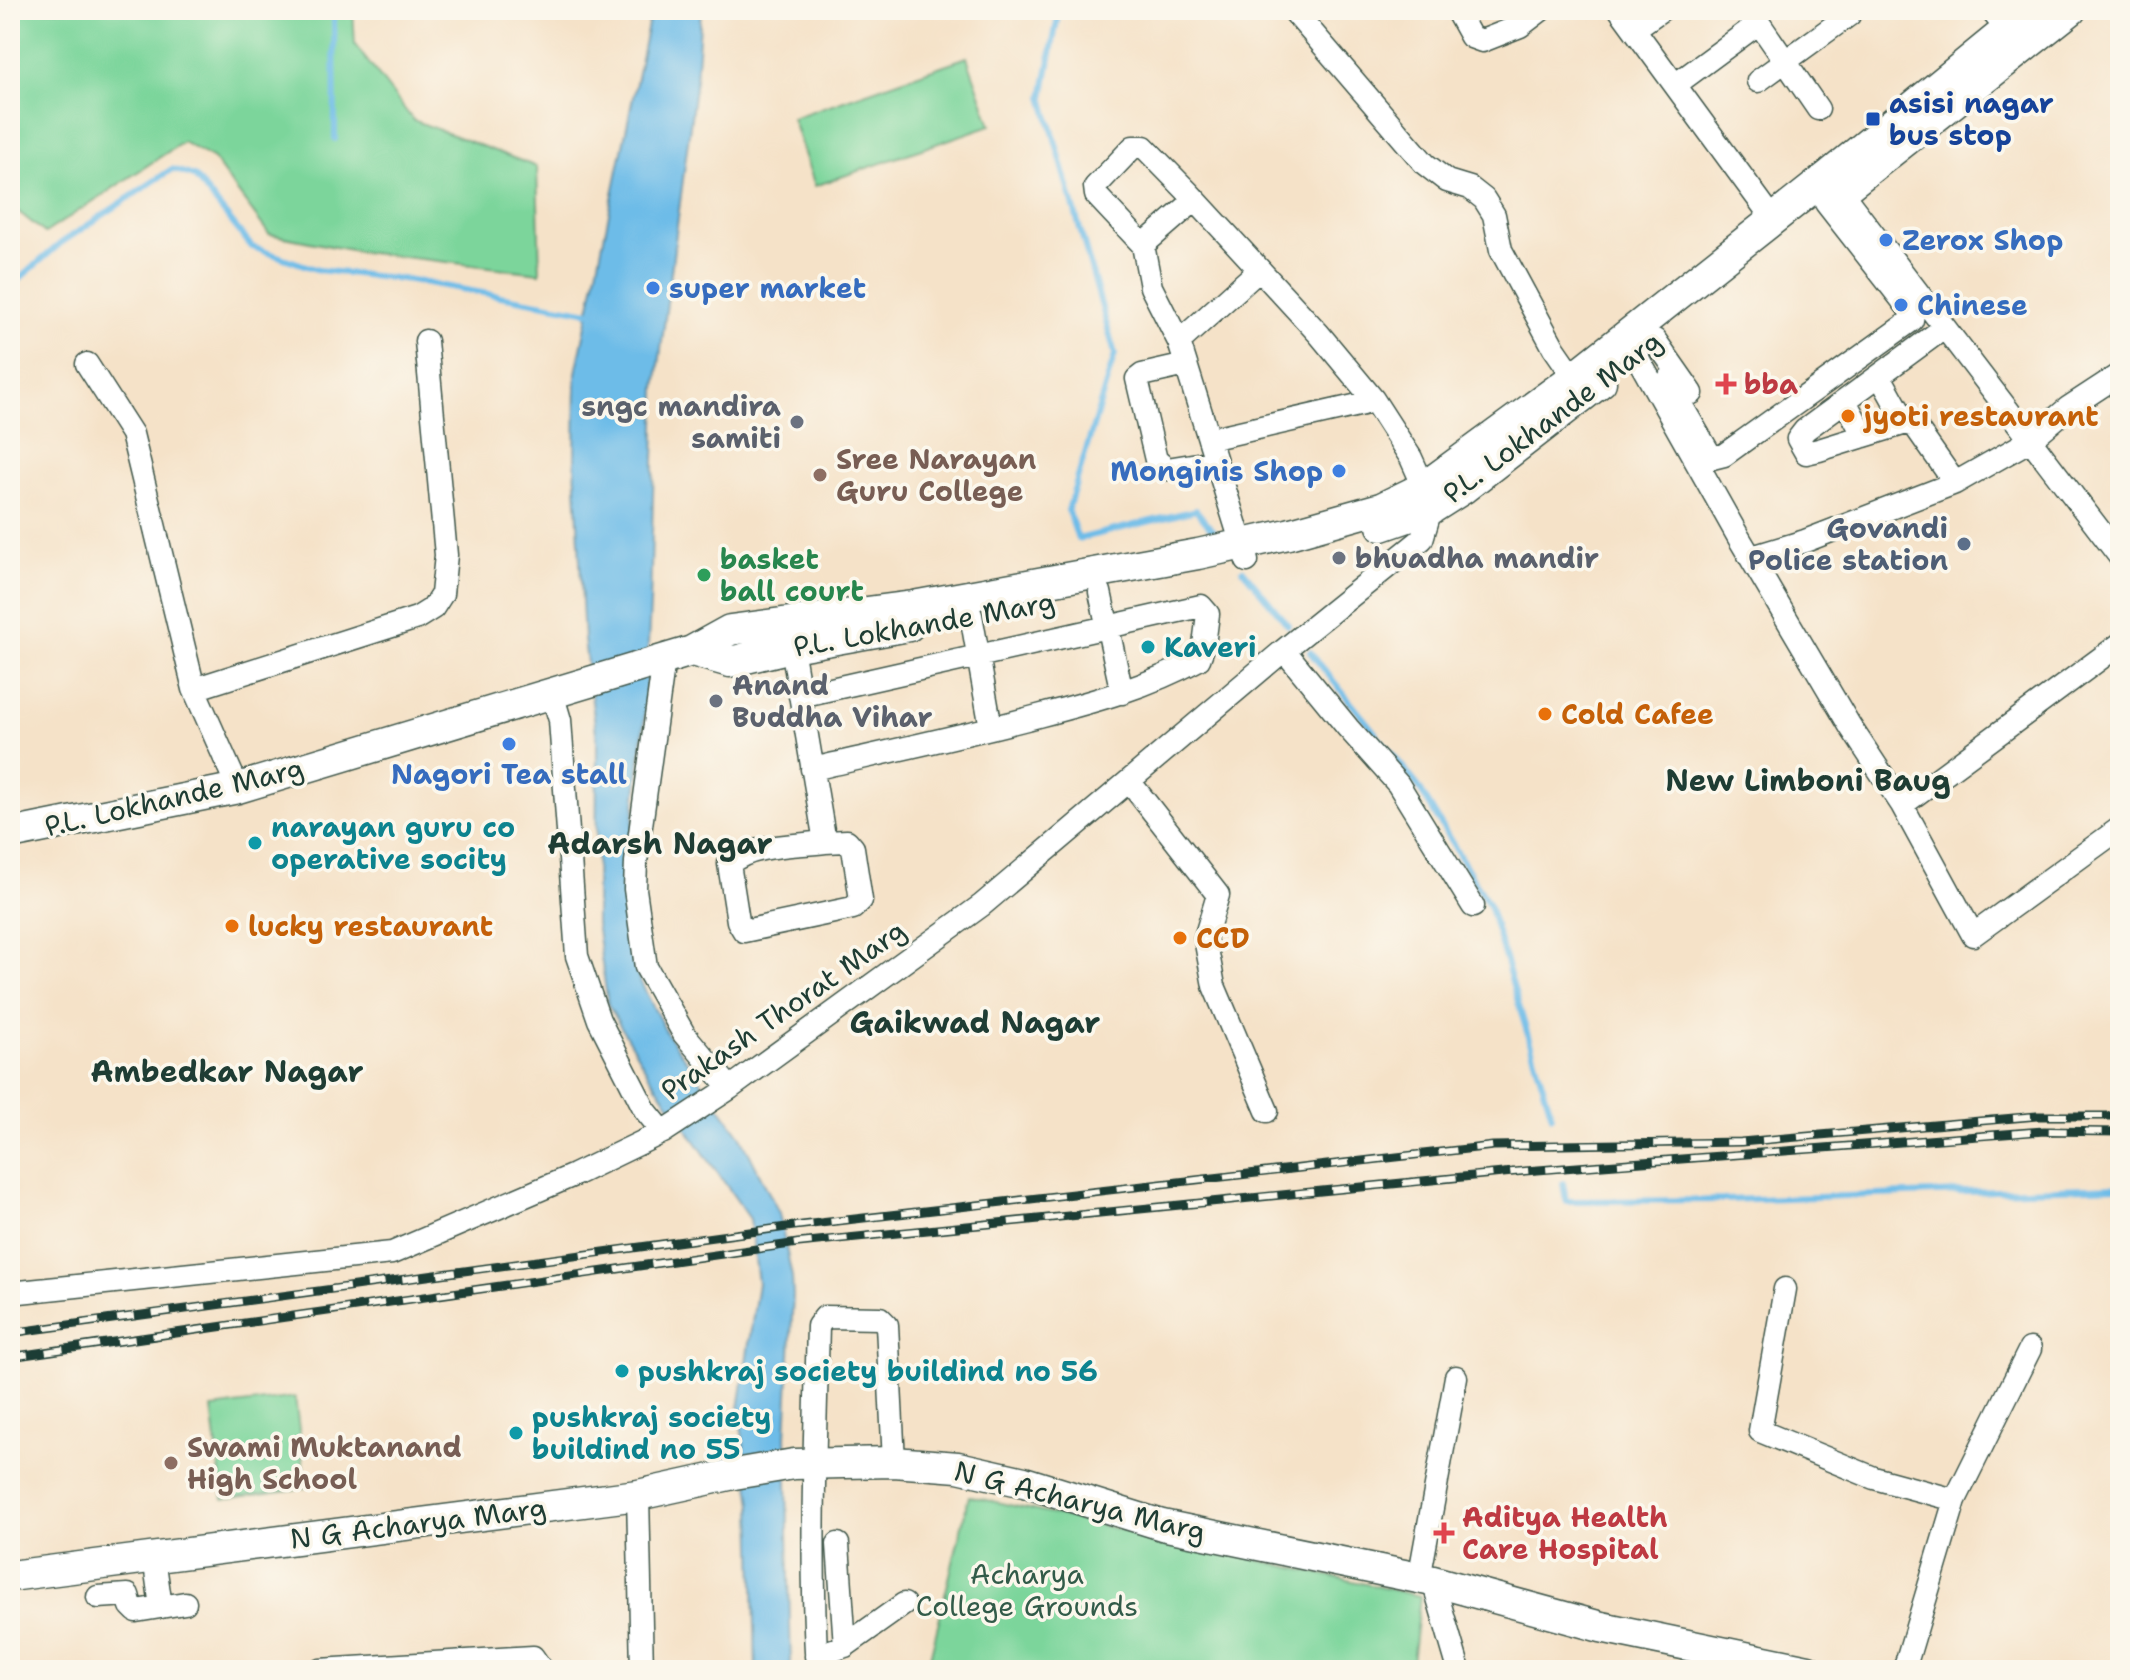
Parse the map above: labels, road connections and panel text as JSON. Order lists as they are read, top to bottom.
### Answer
{
  "streets": {
    "main road": ["P.L. Lokhande Marg", "N G Acharya Marg"],
    "street": ["Prakash Thorat Marg"]
  },
  "crossings": [
    ["P.L. Lokhande Marg", "Prakash Thorat Marg"]
  ],
  "districts": [
    "New Limboni Baug",
    "Adarsh Nagar",
    "Gaikwad Nagar",
    "Ambedkar Nagar"
  ],
  "parks": ["Acharya College Grounds"],
  "places": {
    "transit": ["asisi nagar bus stop"],
    "other": [
      "Zerox Shop",
      "super market",
      "Chinese",
      "jyoti restaurant",
      "sngc mandira samiti",
      "Monginis Shop",
      "Sree Narayan Guru College",
      "Govandi Police station",
      "bhuadha mandir",
      "basket ball court",
      "Kaveri",
      "Anand Buddha Vihar",
      "Cold Cafee",
      "Nagori Tea stall",
      "narayan guru co operative socity",
      "lucky restaurant",
      "CCD",
      "pushkraj society buildind no 56",
      "pushkraj society buildind no 55",
      "Swami Muktanand High School"
    ],
    "health": ["bba", "Aditya Health Care Hospital"]
  }
}
